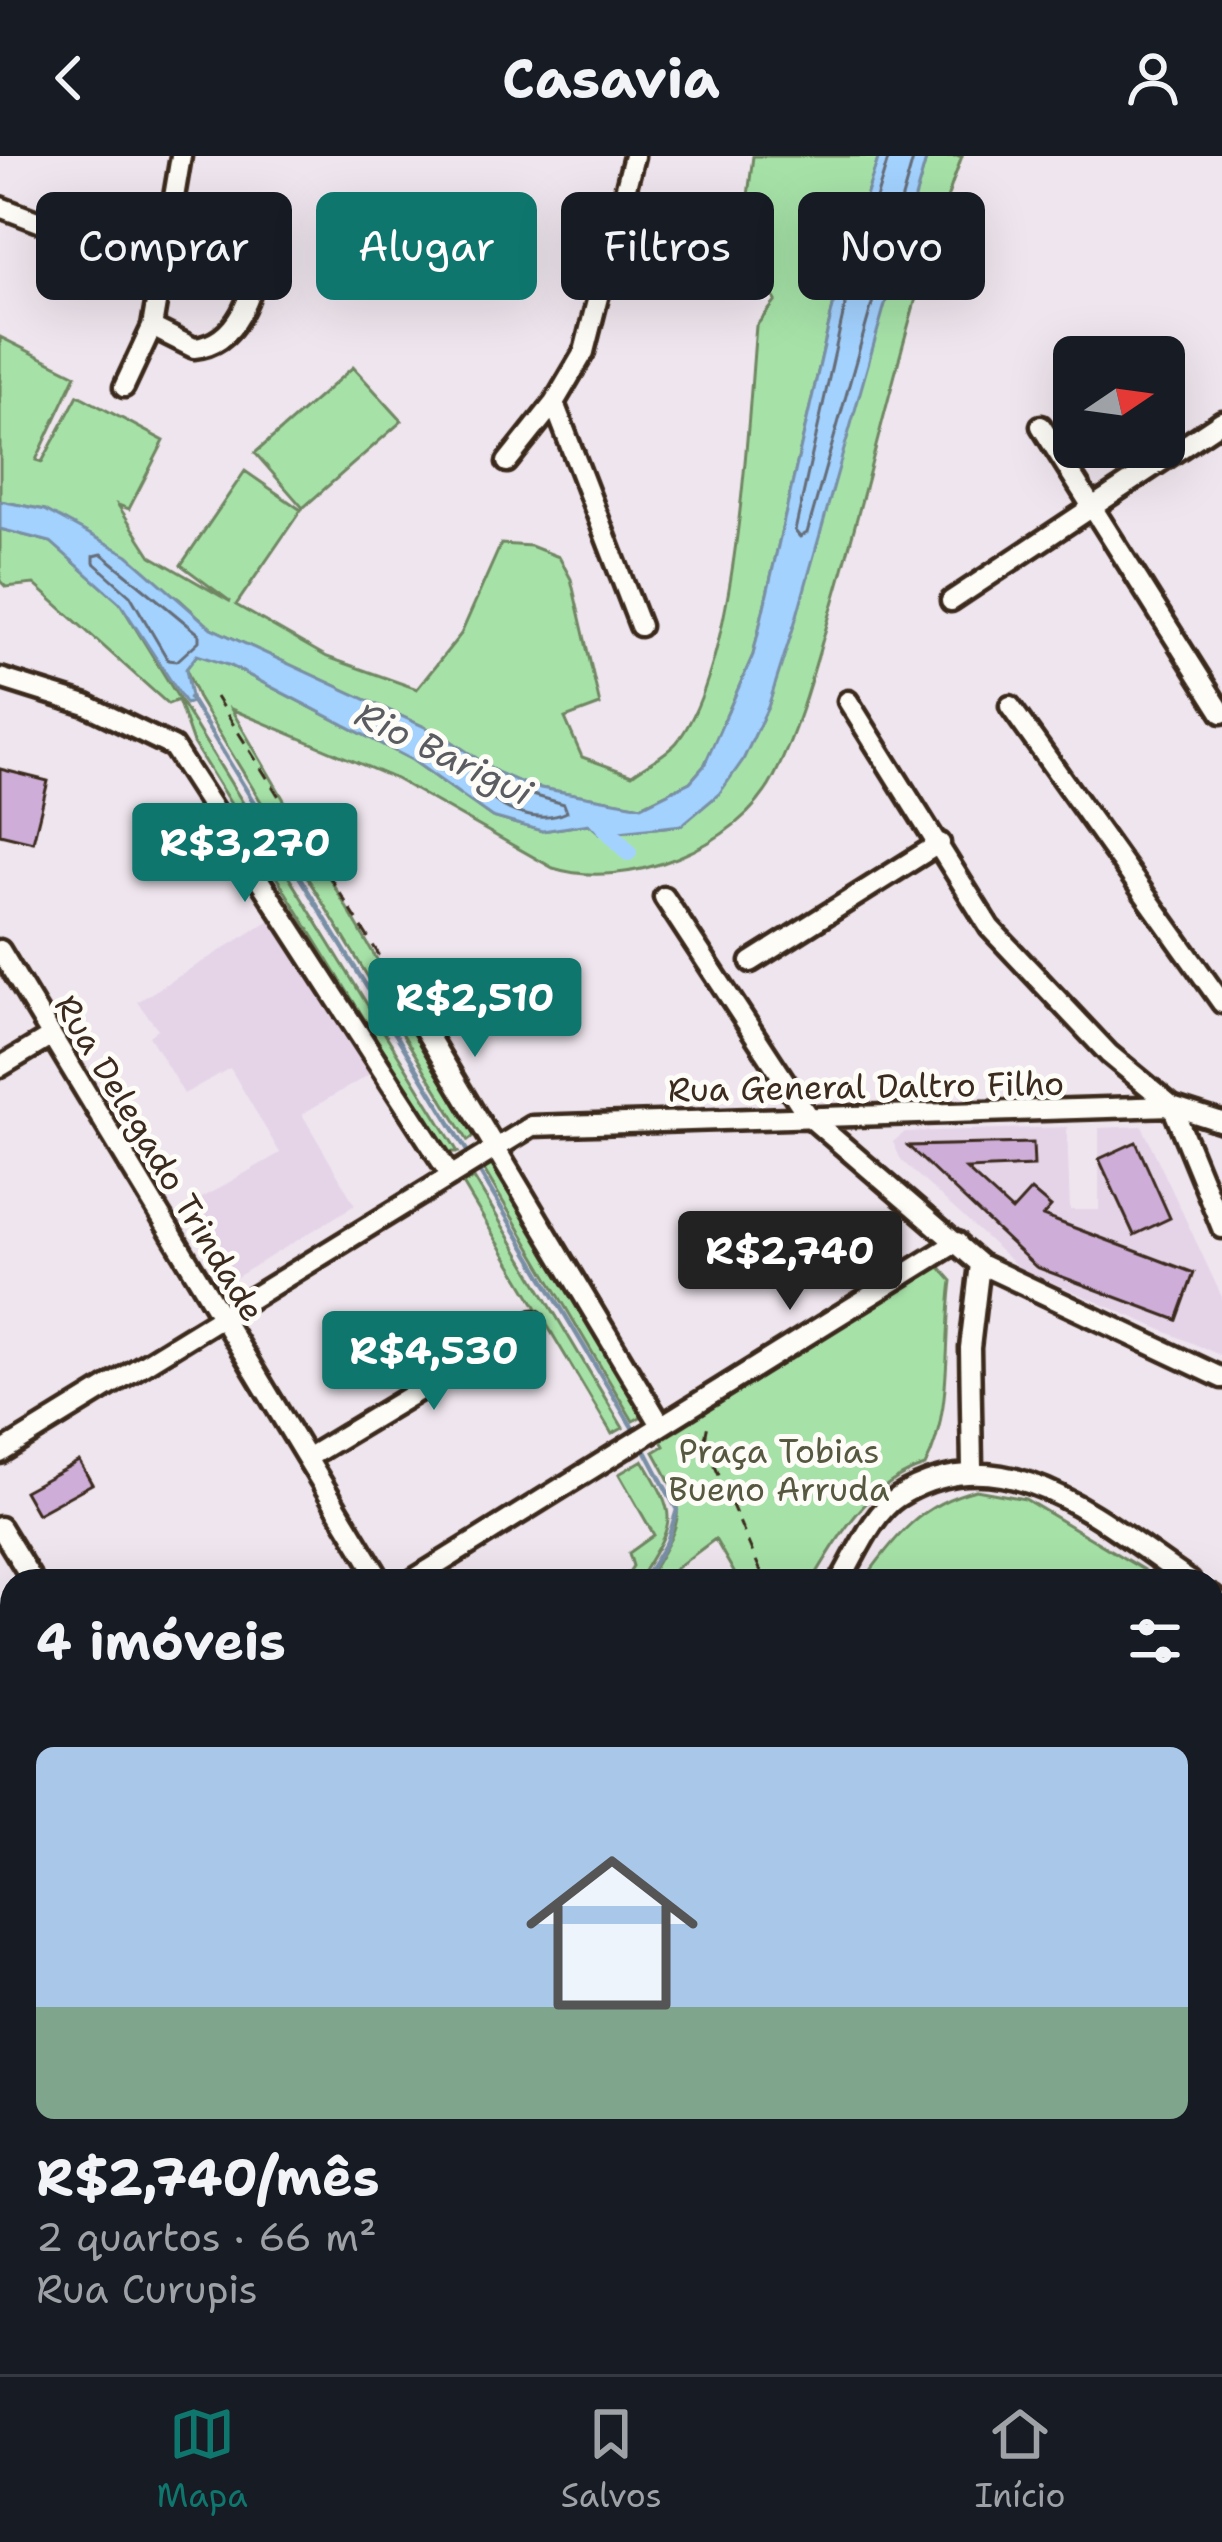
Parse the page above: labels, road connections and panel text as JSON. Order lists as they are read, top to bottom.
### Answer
{
  "streets": {
    "street": ["Rua General Daltro Filho", "Rua Delegado Trindade"]
  },
  "crossings": [
    ["Rua General Daltro Filho", "Rua Delegado Trindade"]
  ],
  "water": ["Rio Barigui"],
  "parks": ["Praça Tobias Bueno Arruda"],
  "north": "right",
  "page": {
    "header": "Casavia",
    "chip": [
      "Comprar",
      "Alugar",
      "Filtros",
      "Novo"
    ],
    "price": [
      "R$3,270",
      "R$2,510",
      "R$2,740",
      "R$4,530"
    ],
    "heading": "4 imóveis",
    "list": [
      {
        "name": "R$2,740/mês",
        "note": "2 quartos · 66 m² · Rua Curupis"
      }
    ],
    "tabs": ["Mapa", "Salvos", "Início"]
  }
}
